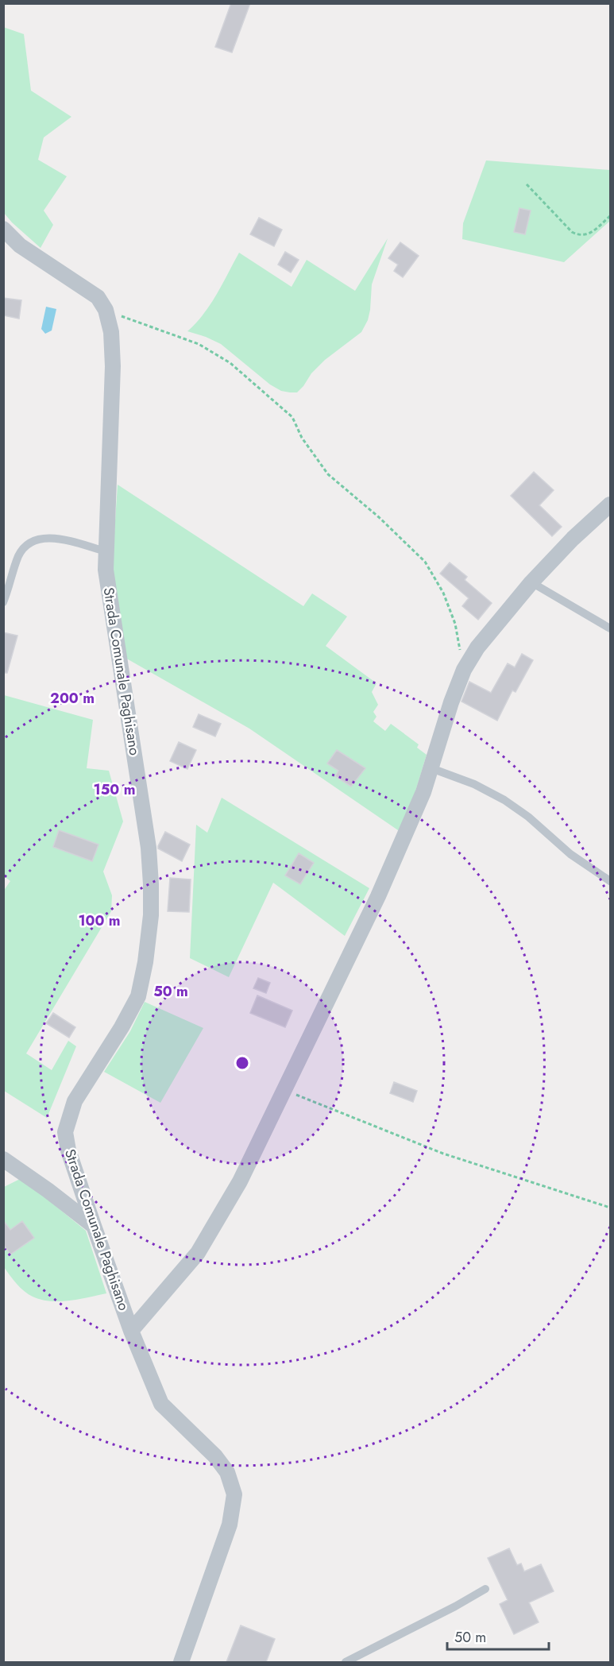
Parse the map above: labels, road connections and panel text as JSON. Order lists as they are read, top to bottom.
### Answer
{
  "streets": {
    "street": ["Strada Comunale Paghisano"]
  },
  "scale_bar": "50 m",
  "rings": [
    "200 m",
    "150 m",
    "100 m",
    "50 m"
  ]
}
